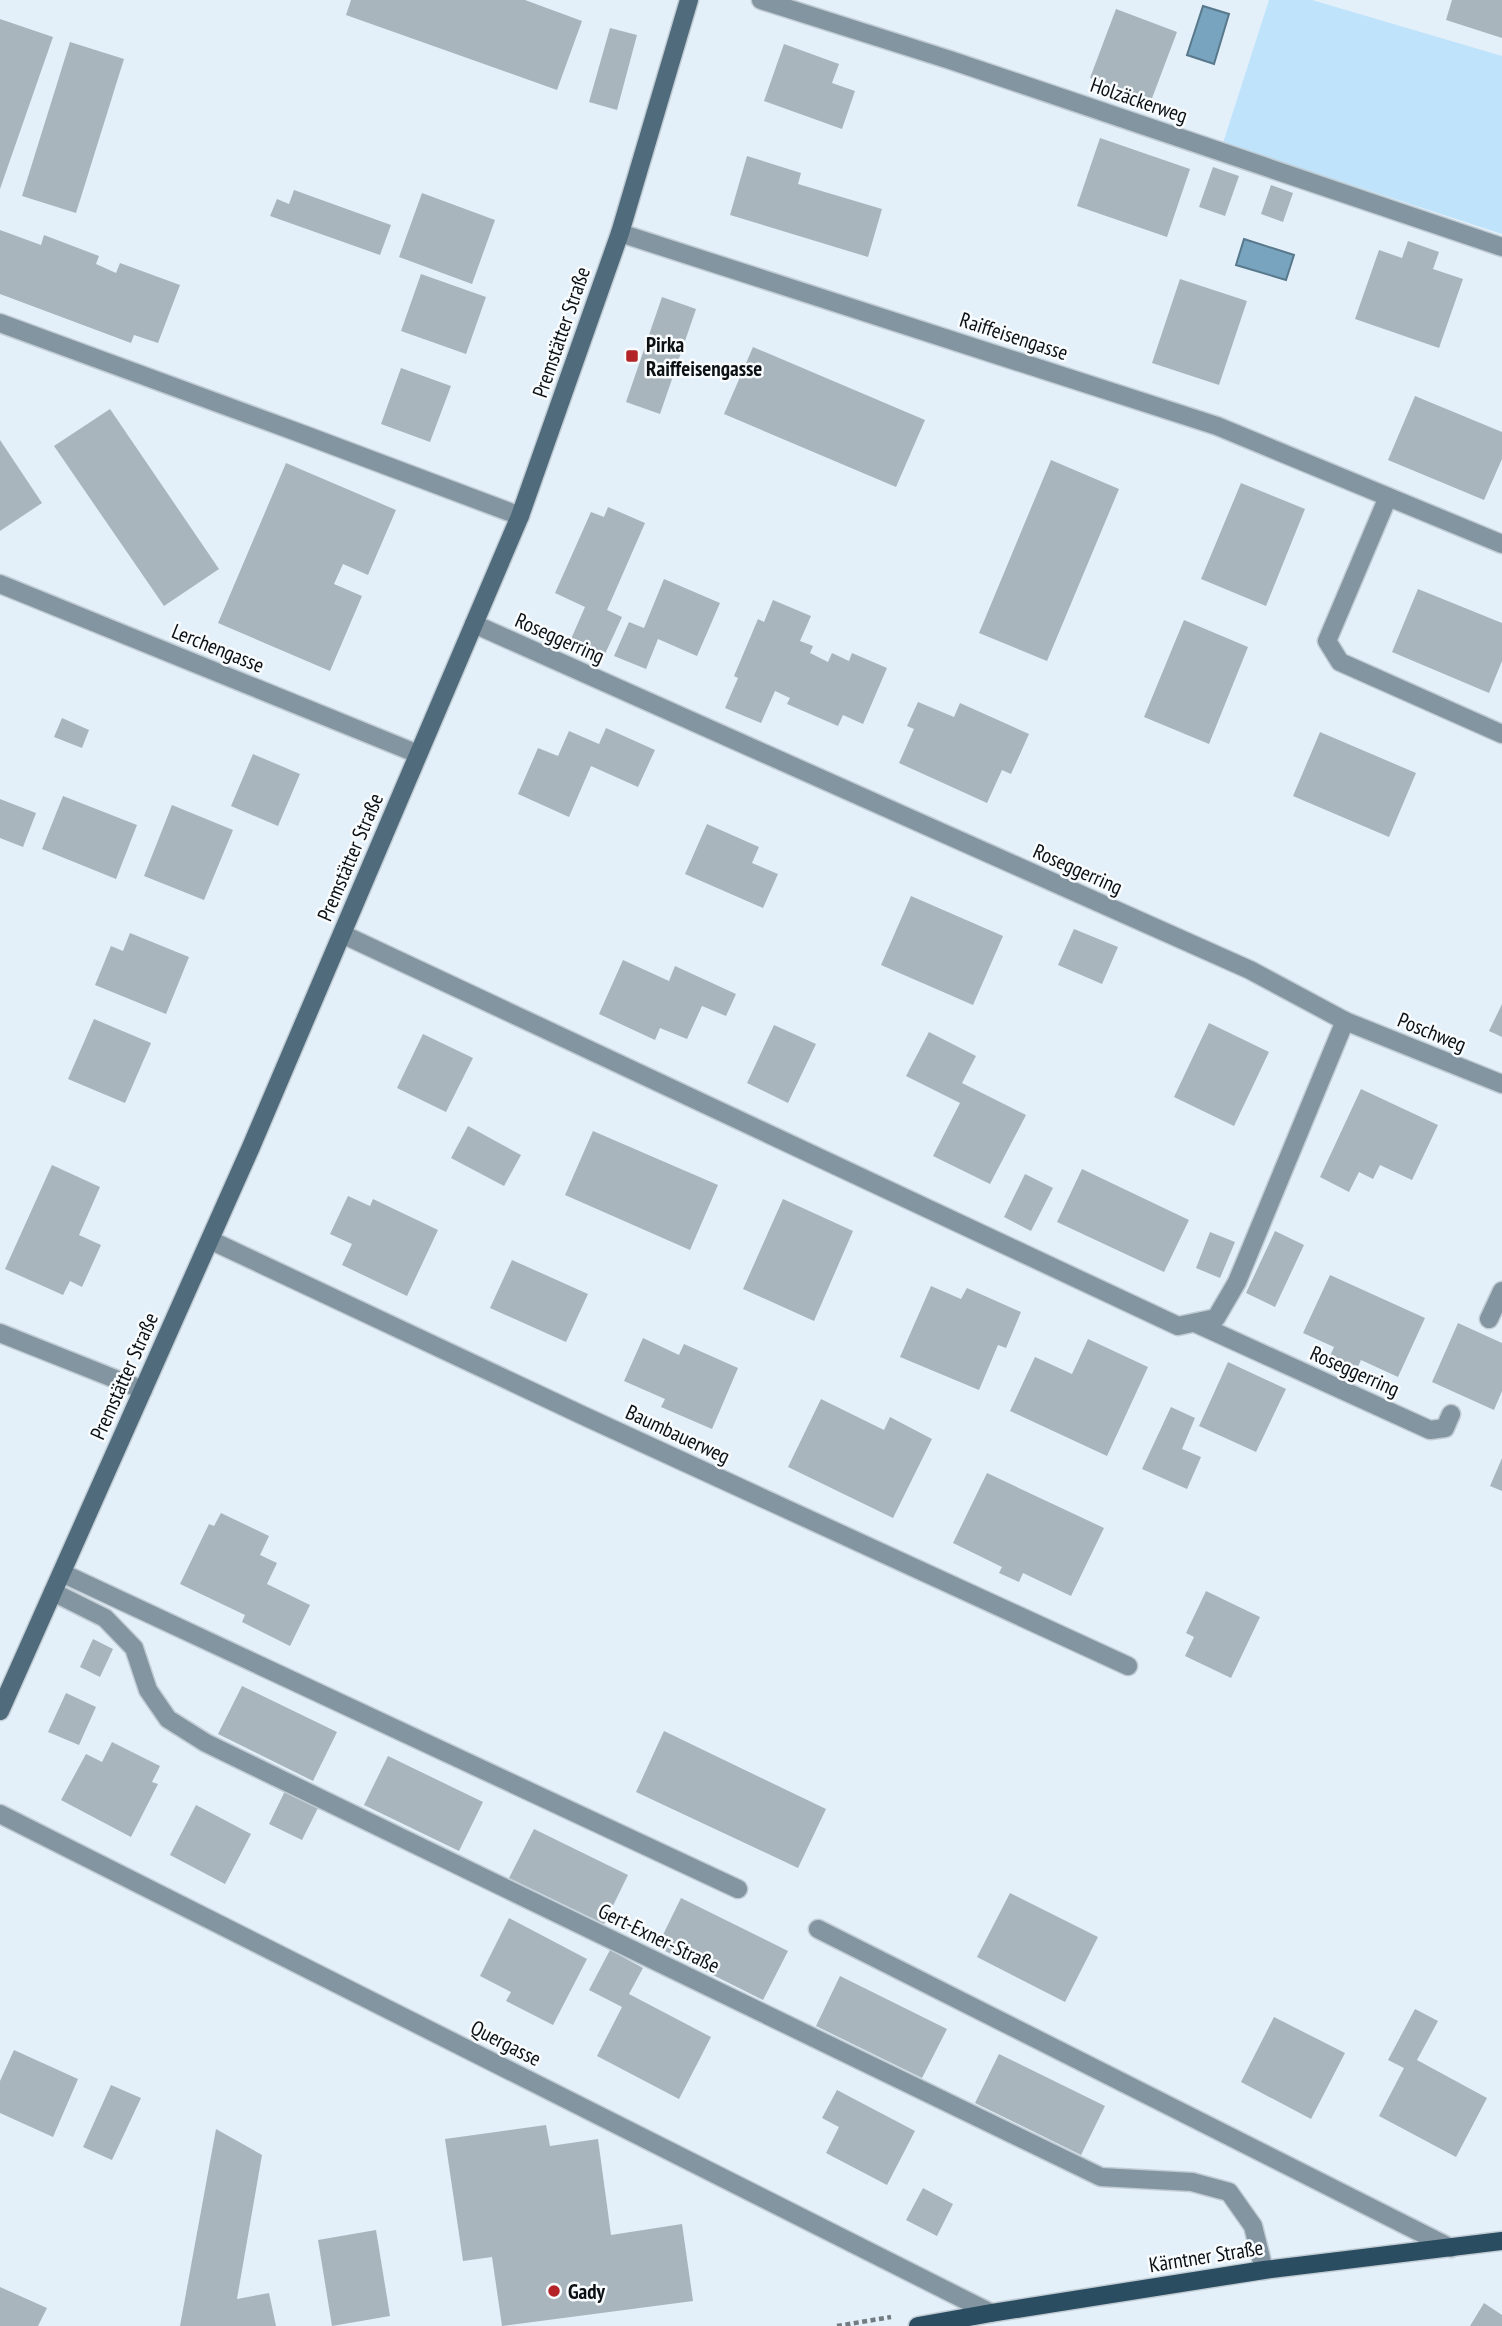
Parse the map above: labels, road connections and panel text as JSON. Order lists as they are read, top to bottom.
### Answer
{
  "streets": {
    "main road": ["Premstätter Straße", "Kärntner Straße"],
    "street": [
      "Holzäckerweg",
      "Raiffeisengasse",
      "Roseggerring",
      "Lerchengasse",
      "Poschweg",
      "Baumbauerweg",
      "Gert-Exner-Straße",
      "Quergasse"
    ]
  },
  "crossings": [
    ["Premstätter Straße", "Raiffeisengasse"],
    ["Premstätter Straße", "Roseggerring"],
    ["Premstätter Straße", "Lerchengasse"],
    ["Premstätter Straße", "Baumbauerweg"],
    ["Premstätter Straße", "Gert-Exner-Straße"],
    ["Roseggerring", "Poschweg"],
    ["Gert-Exner-Straße", "Kärntner Straße"],
    ["Quergasse", "Kärntner Straße"]
  ],
  "places": {
    "transit": ["Pirka Raiffeisengasse"],
    "other": ["Gady"]
  }
}
